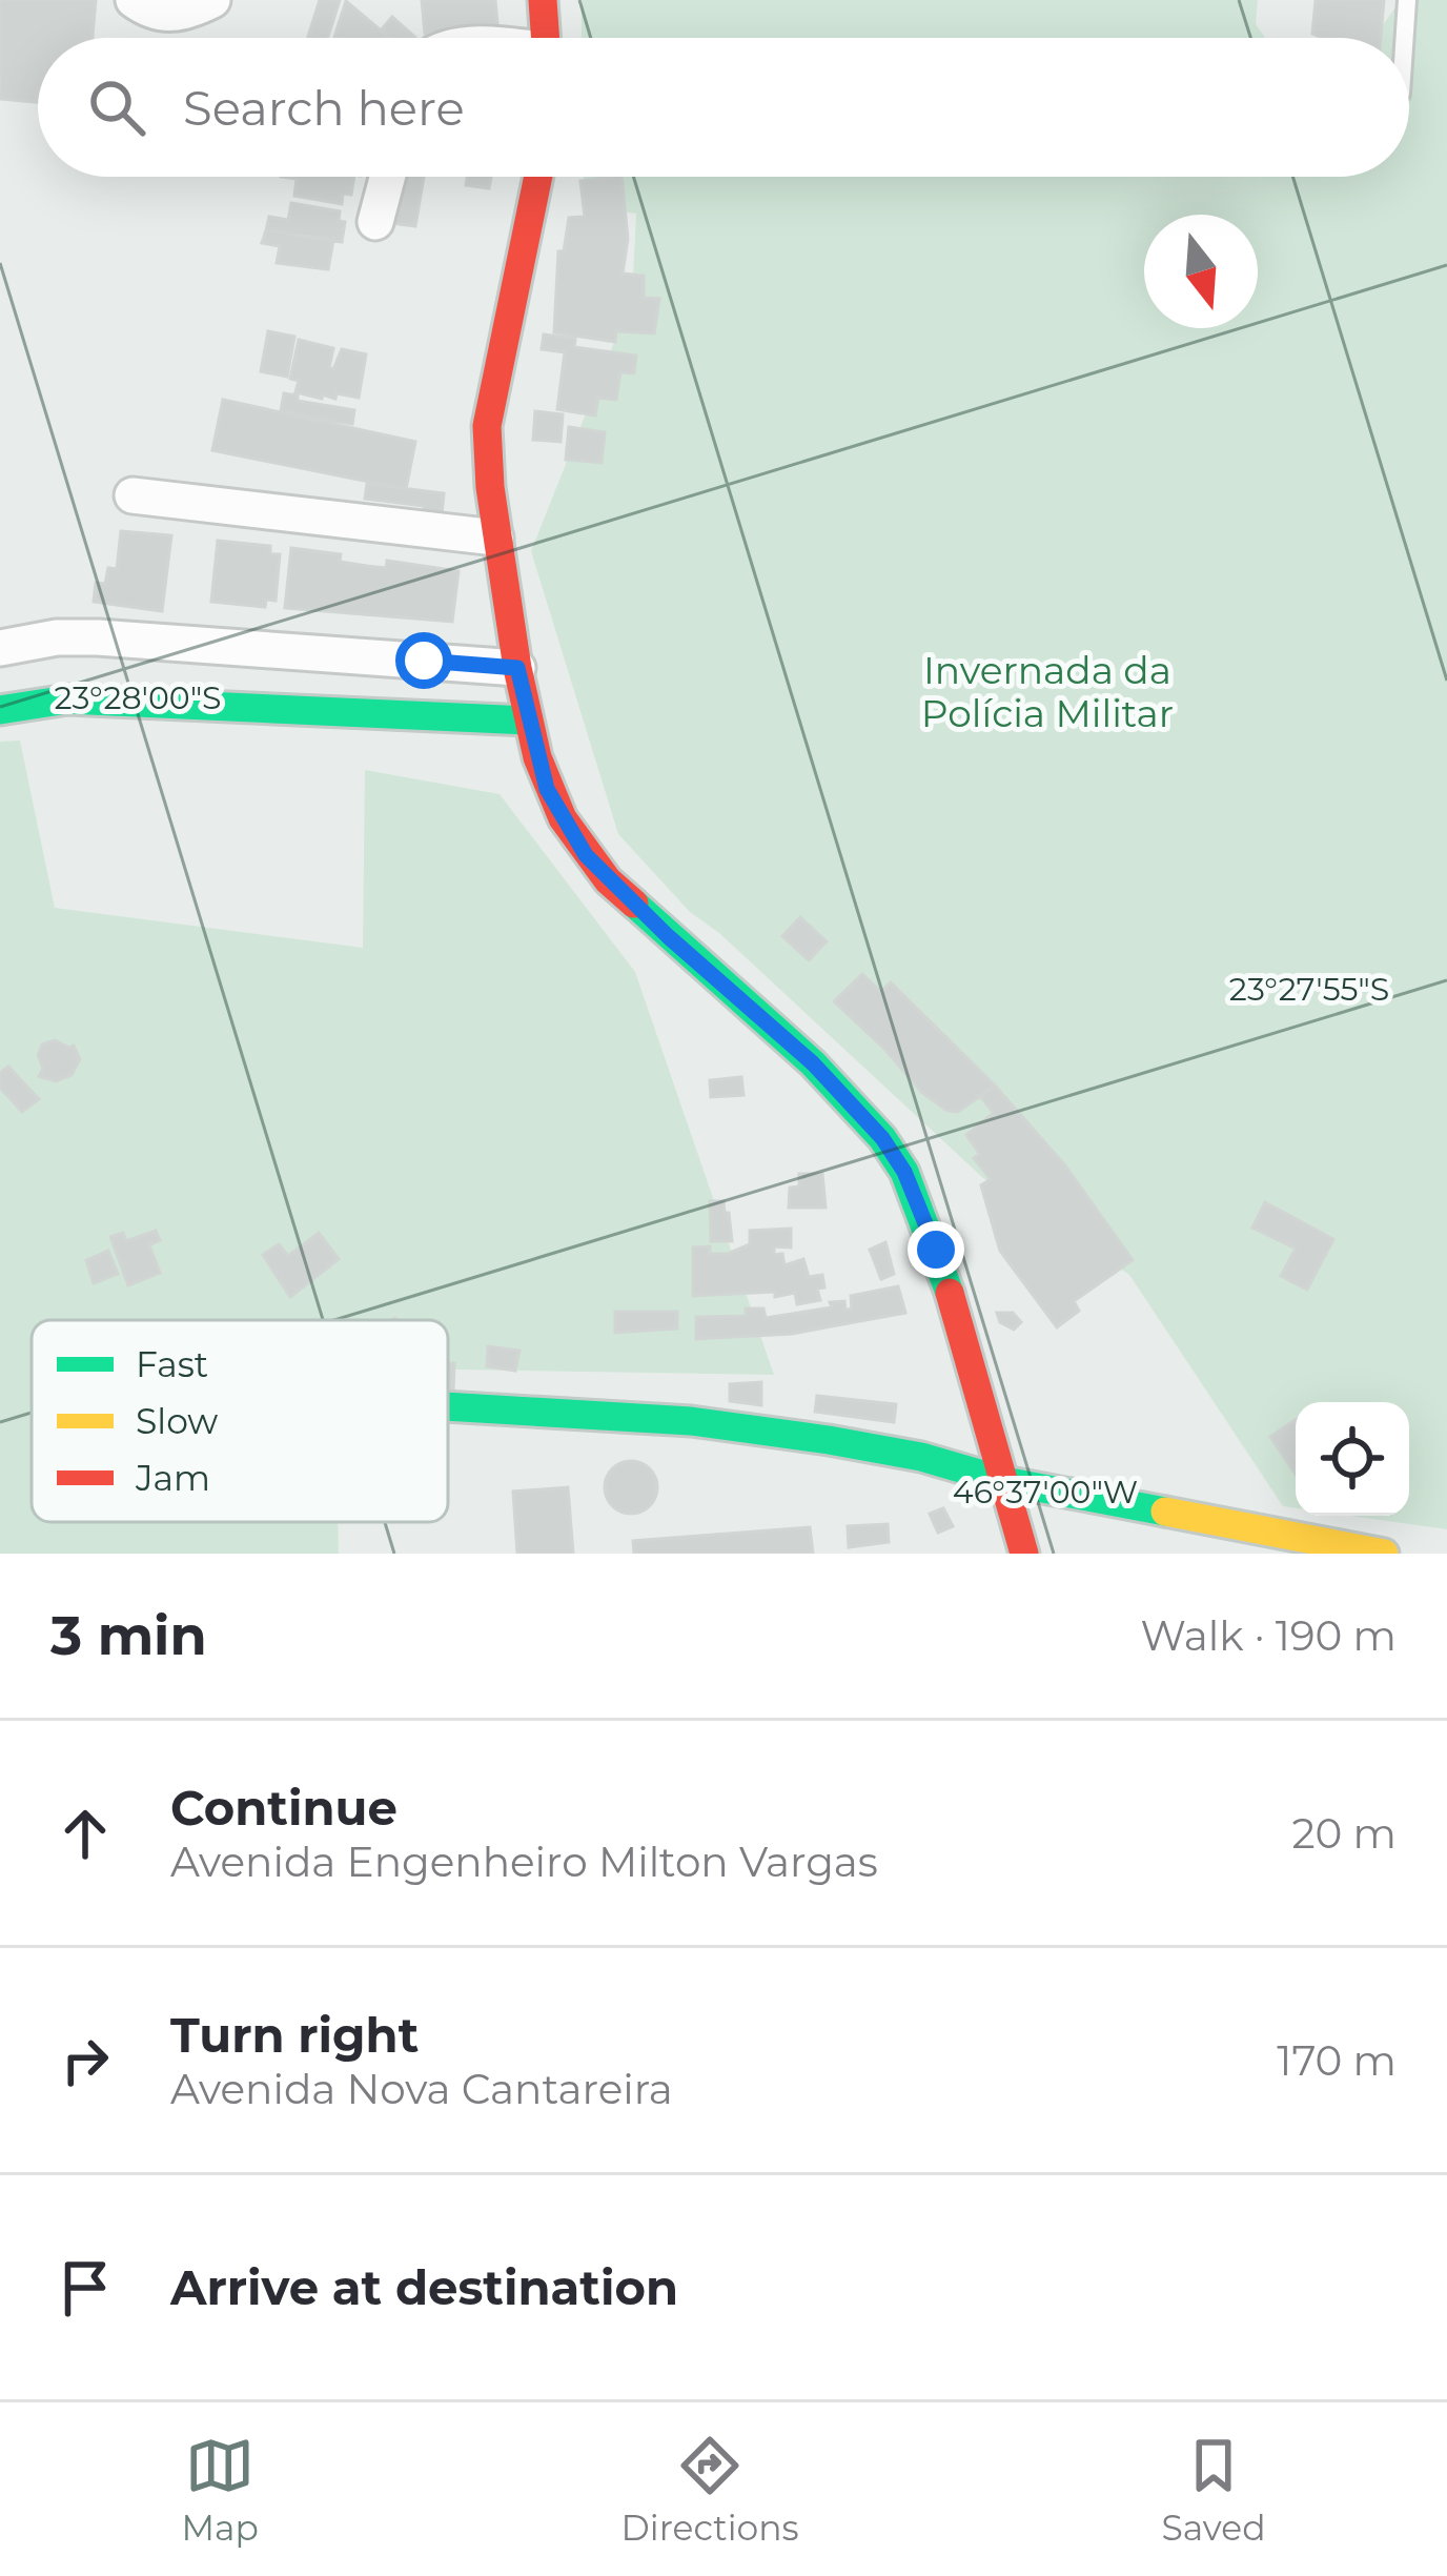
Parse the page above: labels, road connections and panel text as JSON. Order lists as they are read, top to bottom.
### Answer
{
  "parks": ["Invernada da Polícia Militar"],
  "legend": ["Fast", "Slow", "Jam"],
  "north": "bottom",
  "page": {
    "search": "Search here",
    "heading": ["3 min", "Walk · 190 m"],
    "list": [
      ["Continue", "Avenida Engenheiro Milton Vargas", "20 m"],
      ["Turn right", "Avenida Nova Cantareira", "170 m"],
      "Arrive at destination"
    ],
    "nav": ["Map", "Directions", "Saved"]
  },
  "coordinates": ["23°28'00\"S", "23°27'55\"S", "46°37'00\"W"]
}
